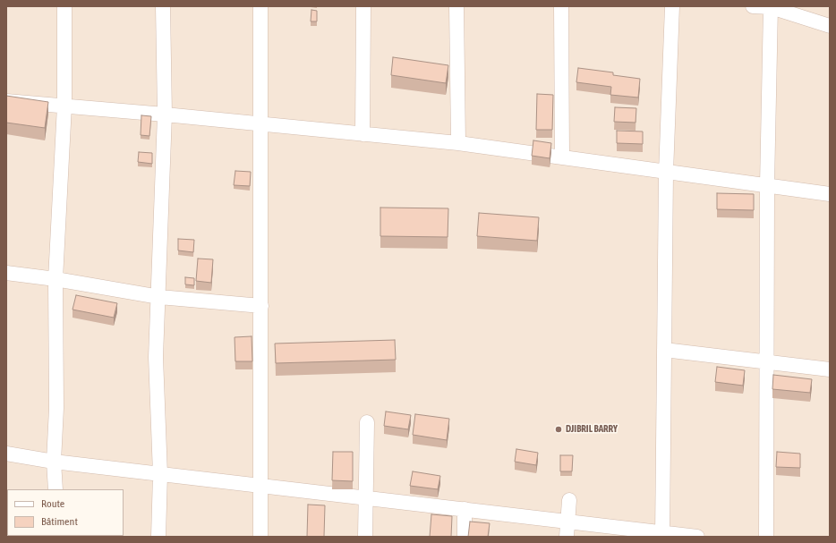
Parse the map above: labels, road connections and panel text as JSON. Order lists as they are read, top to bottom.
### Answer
{
  "places": ["DJIBRIL BARRY"],
  "legend": ["Route", "Bâtiment"]
}
